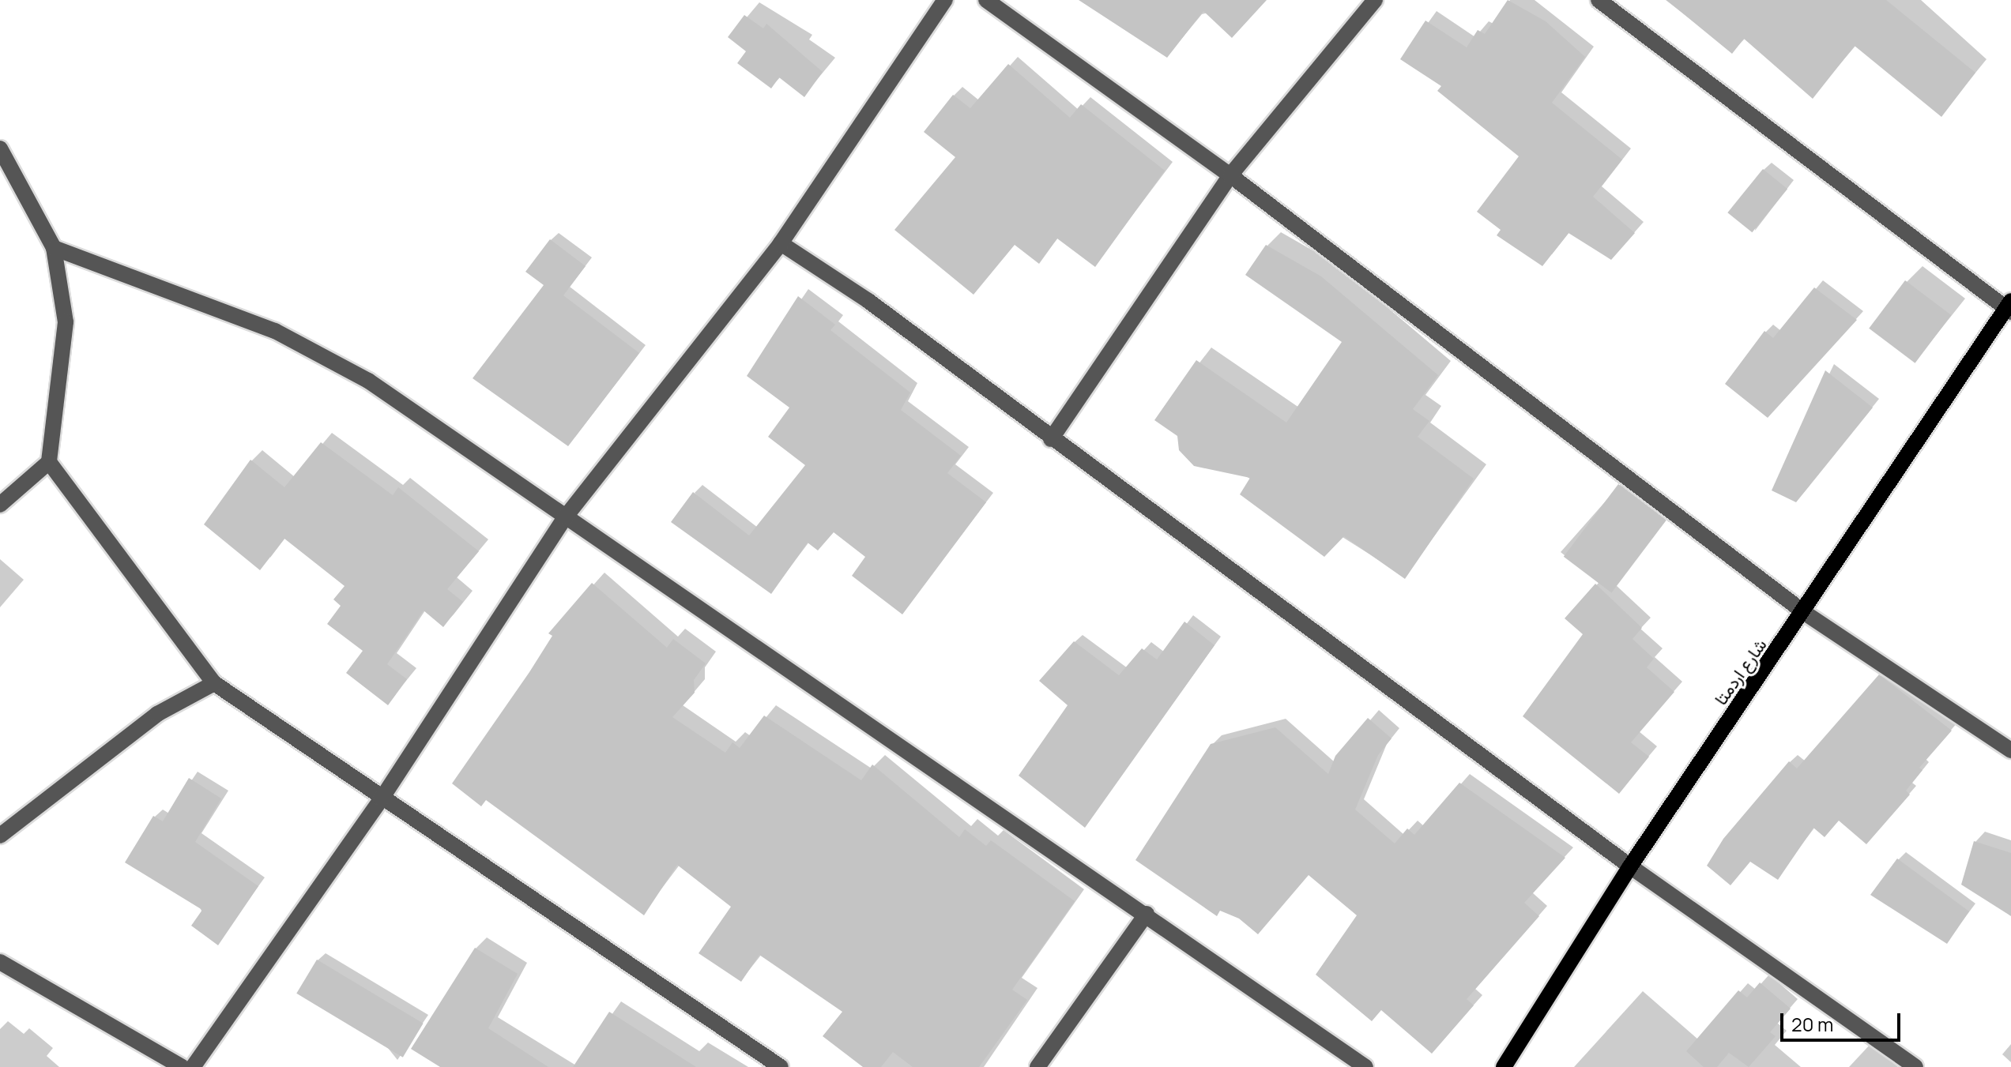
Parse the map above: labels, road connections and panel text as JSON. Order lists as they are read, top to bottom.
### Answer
{
  "streets": {
    "main road": ["شارع اردمتا"]
  },
  "scale_bar": "20 m"
}
